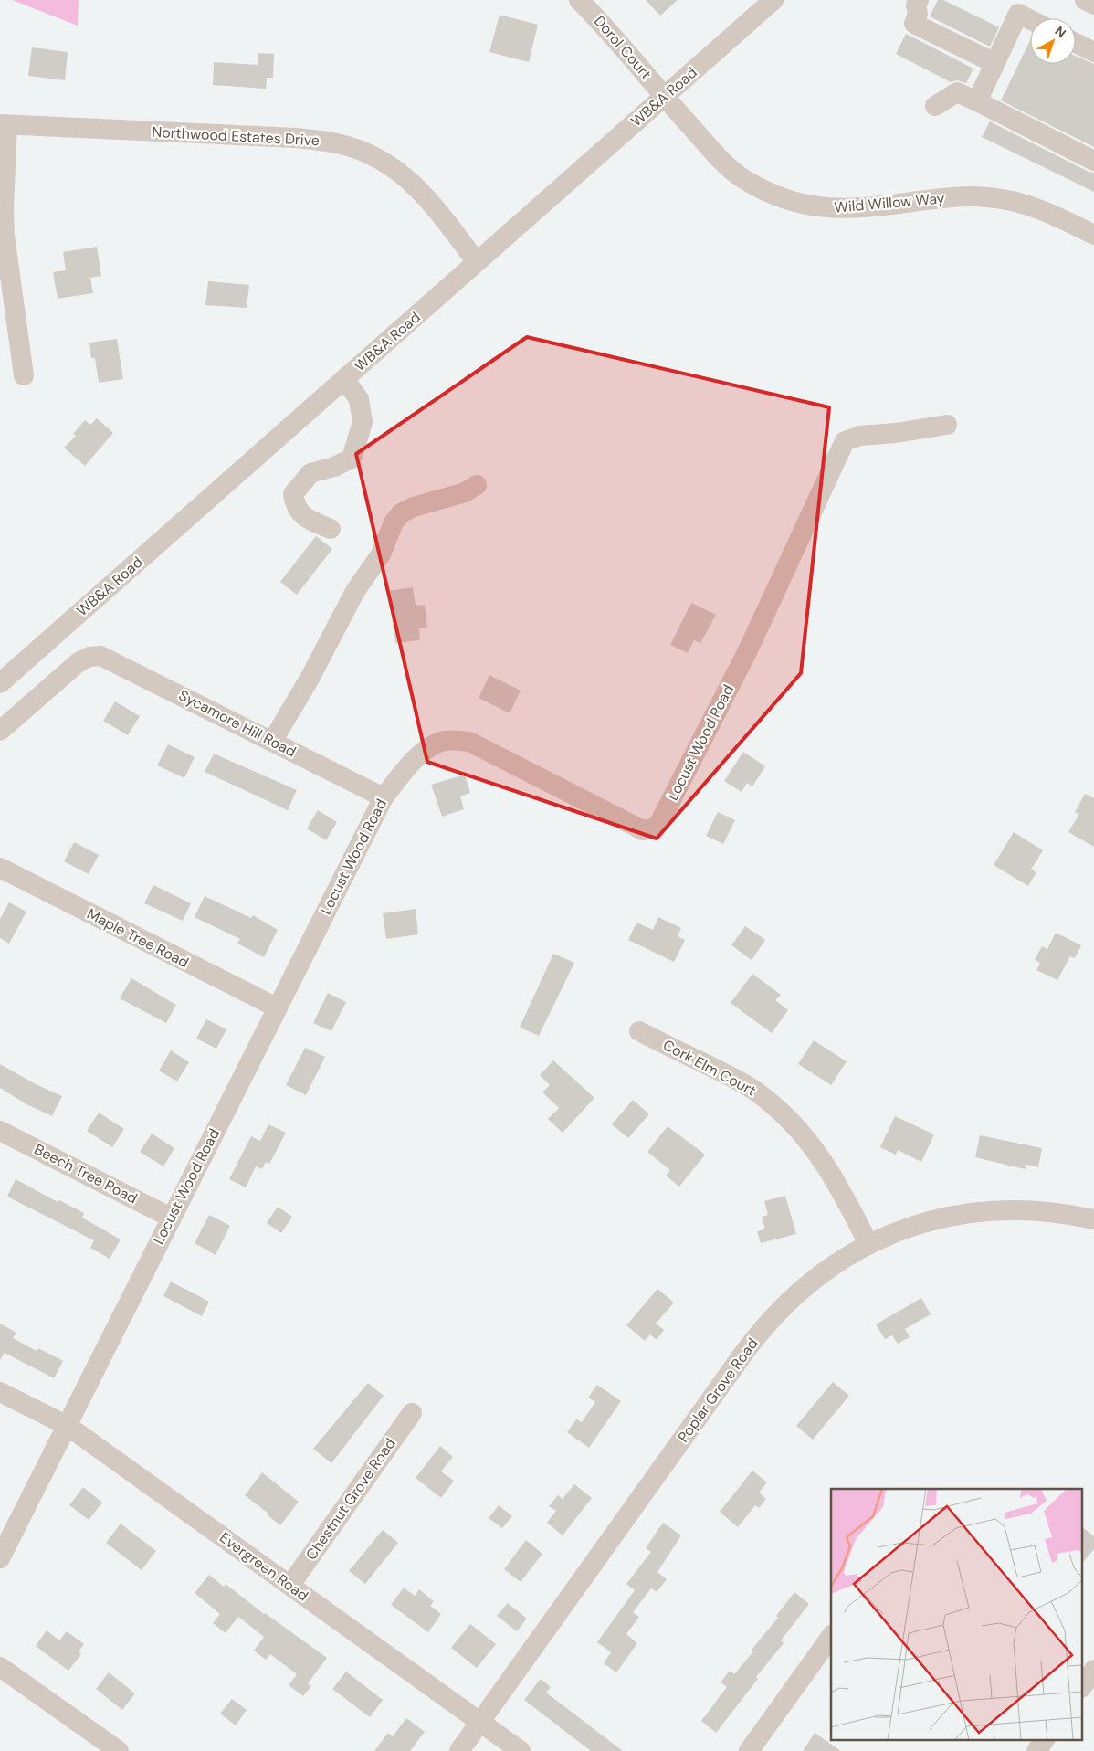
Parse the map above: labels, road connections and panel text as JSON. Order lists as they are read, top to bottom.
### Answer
{
  "streets": {
    "street": [
      "Dorol Court",
      "WB&A Road",
      "Northwood Estates Drive",
      "Wild Willow Way",
      "Sycamore Hill Road",
      "Locust Wood Road",
      "Maple Tree Road",
      "Cork Elm Court",
      "Beech Tree Road",
      "Poplar Grove Road",
      "Chestnut Grove Road",
      "Evergreen Road"
    ]
  },
  "crossings": [
    ["Dorol Court", "WB&A Road"],
    ["Dorol Court", "Wild Willow Way"],
    ["WB&A Road", "Northwood Estates Drive"],
    ["WB&A Road", "Wild Willow Way"],
    ["Sycamore Hill Road", "Locust Wood Road"],
    ["Locust Wood Road", "Maple Tree Road"],
    ["Locust Wood Road", "Beech Tree Road"],
    ["Locust Wood Road", "Evergreen Road"],
    ["Cork Elm Court", "Poplar Grove Road"],
    ["Poplar Grove Road", "Evergreen Road"],
    ["Chestnut Grove Road", "Evergreen Road"]
  ],
  "north": "top right"
}
